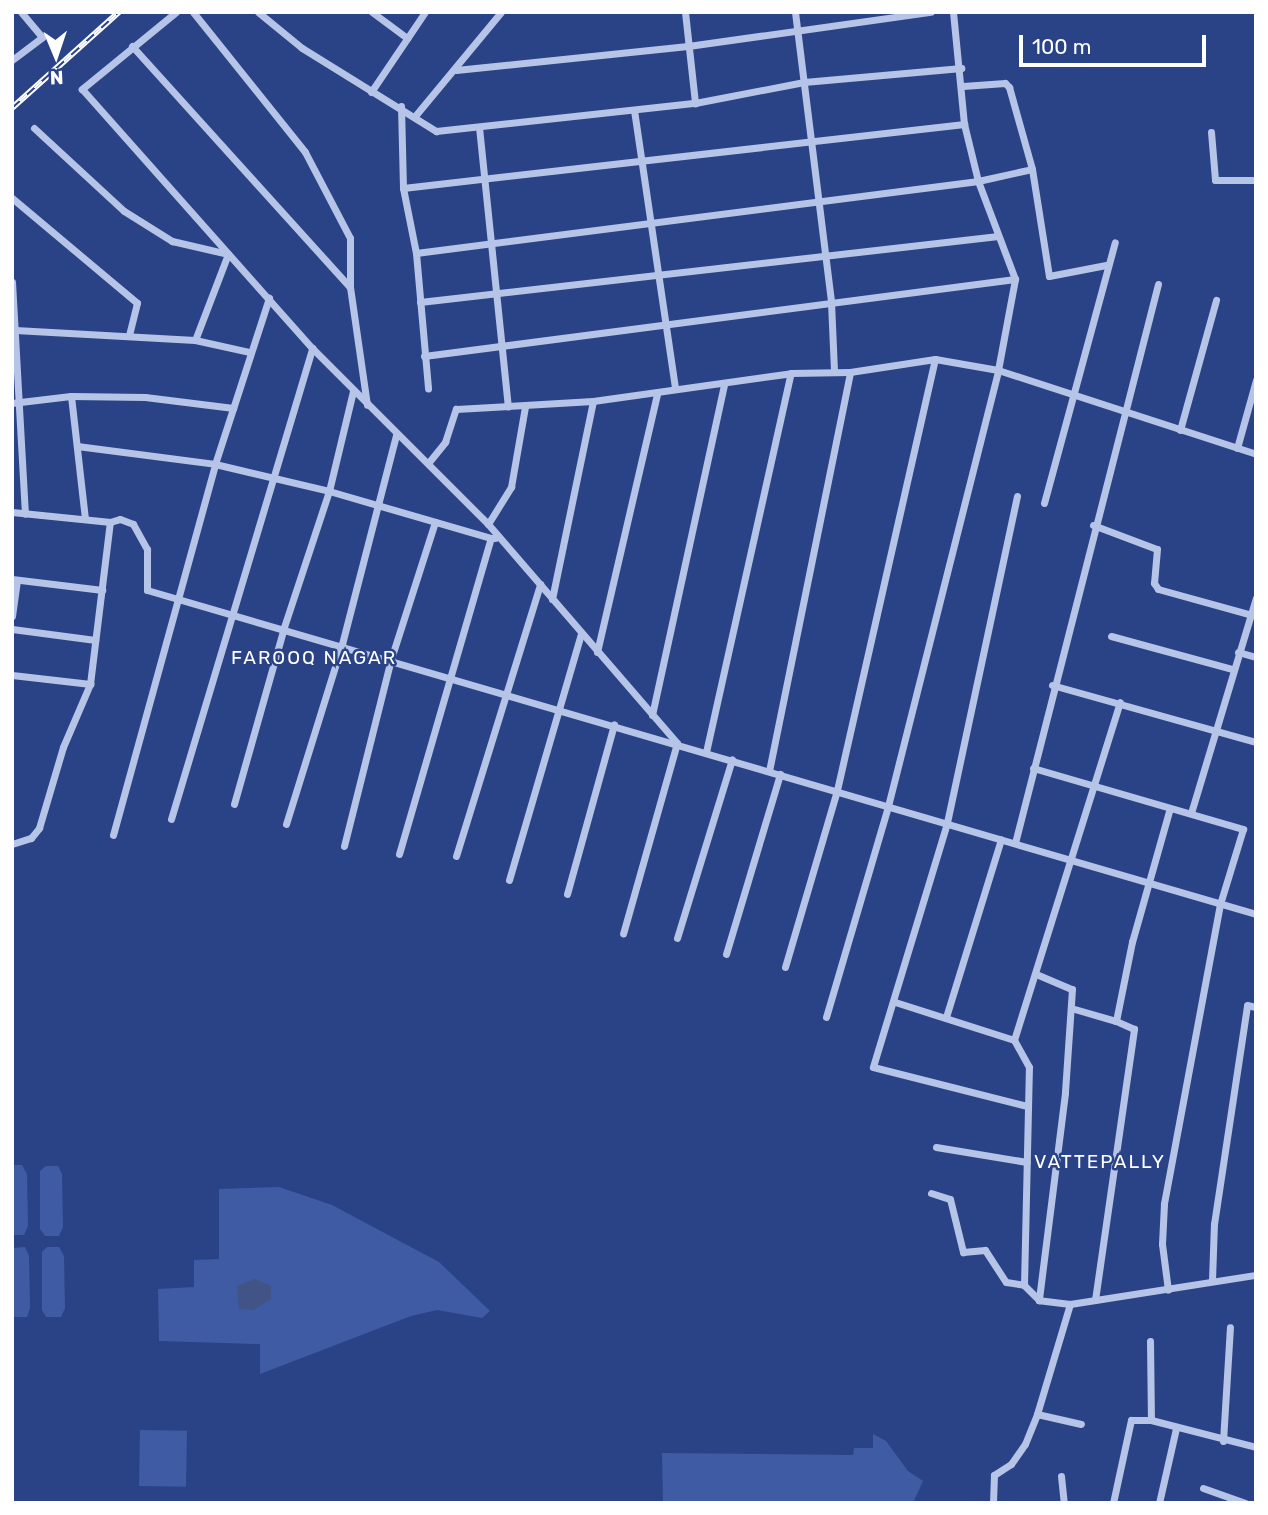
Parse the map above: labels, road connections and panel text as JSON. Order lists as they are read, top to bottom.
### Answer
{
  "districts": ["FAROOQ NAGAR", "VATTEPALLY"],
  "scale_bar": "100 m",
  "north": "bottom"
}
